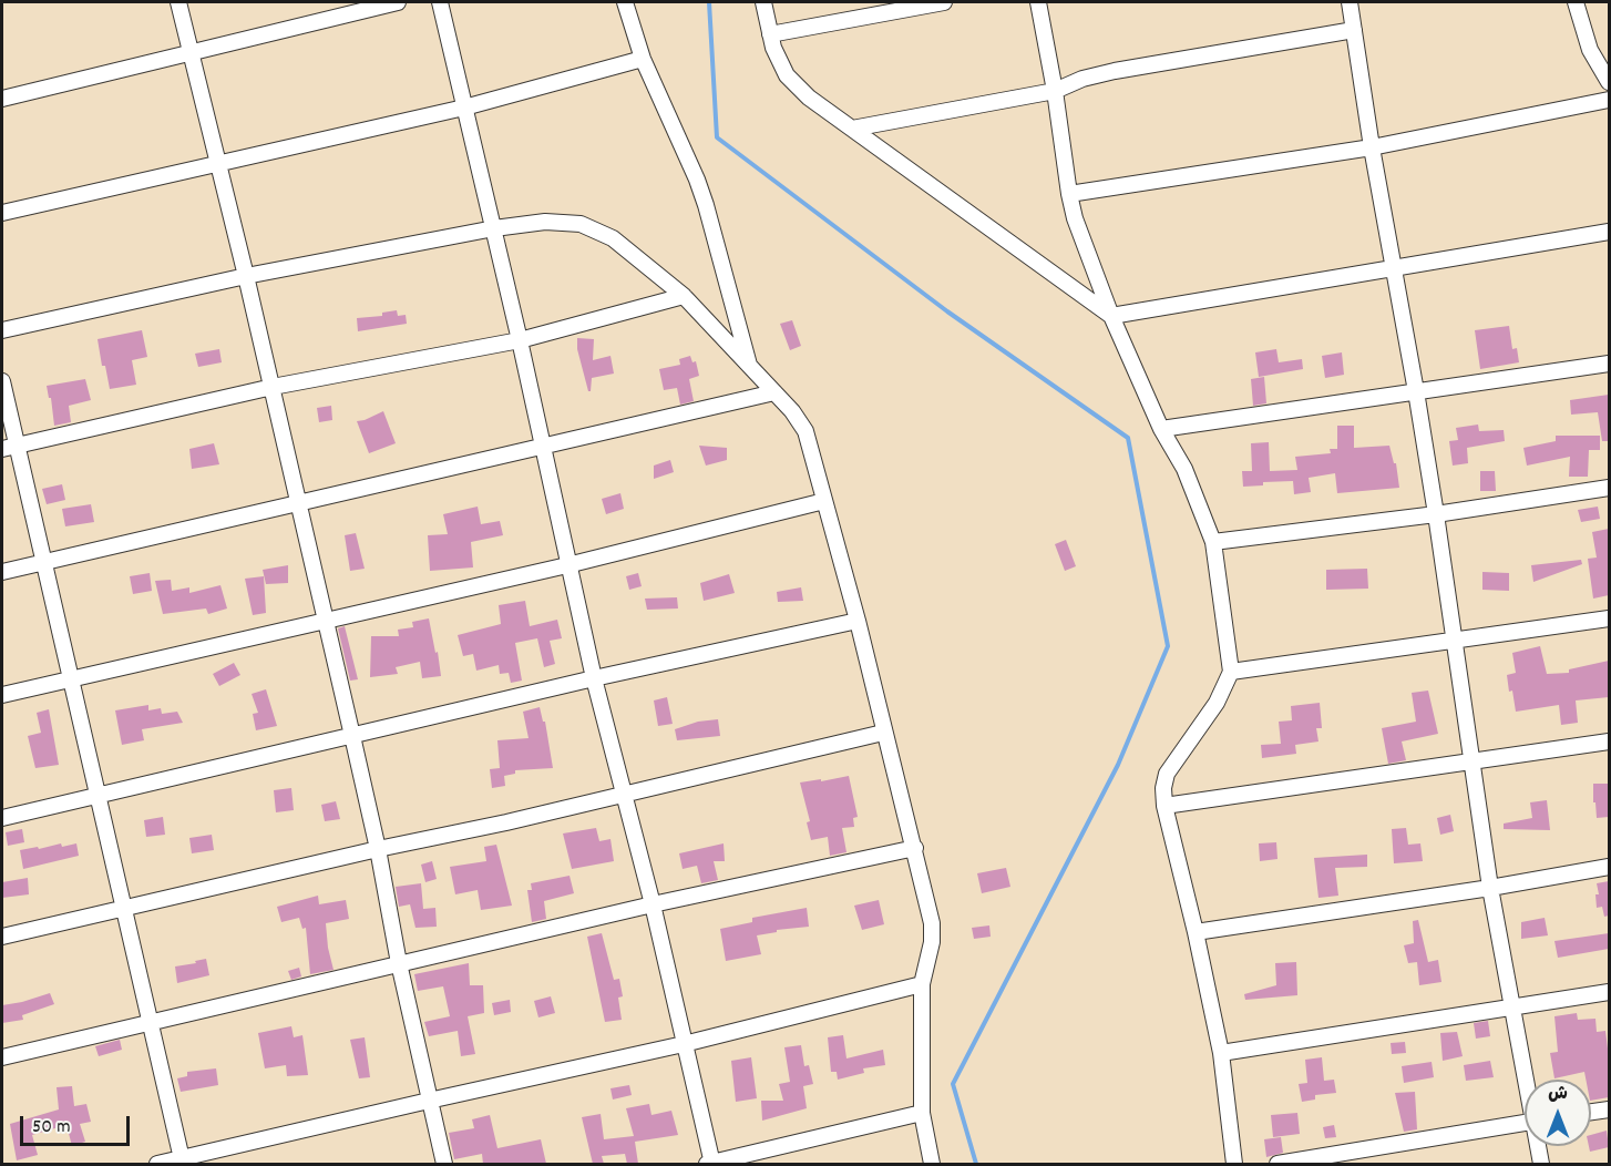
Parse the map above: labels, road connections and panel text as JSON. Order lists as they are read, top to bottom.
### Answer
{
  "scale_bar": "50 m",
  "north": "top"
}
